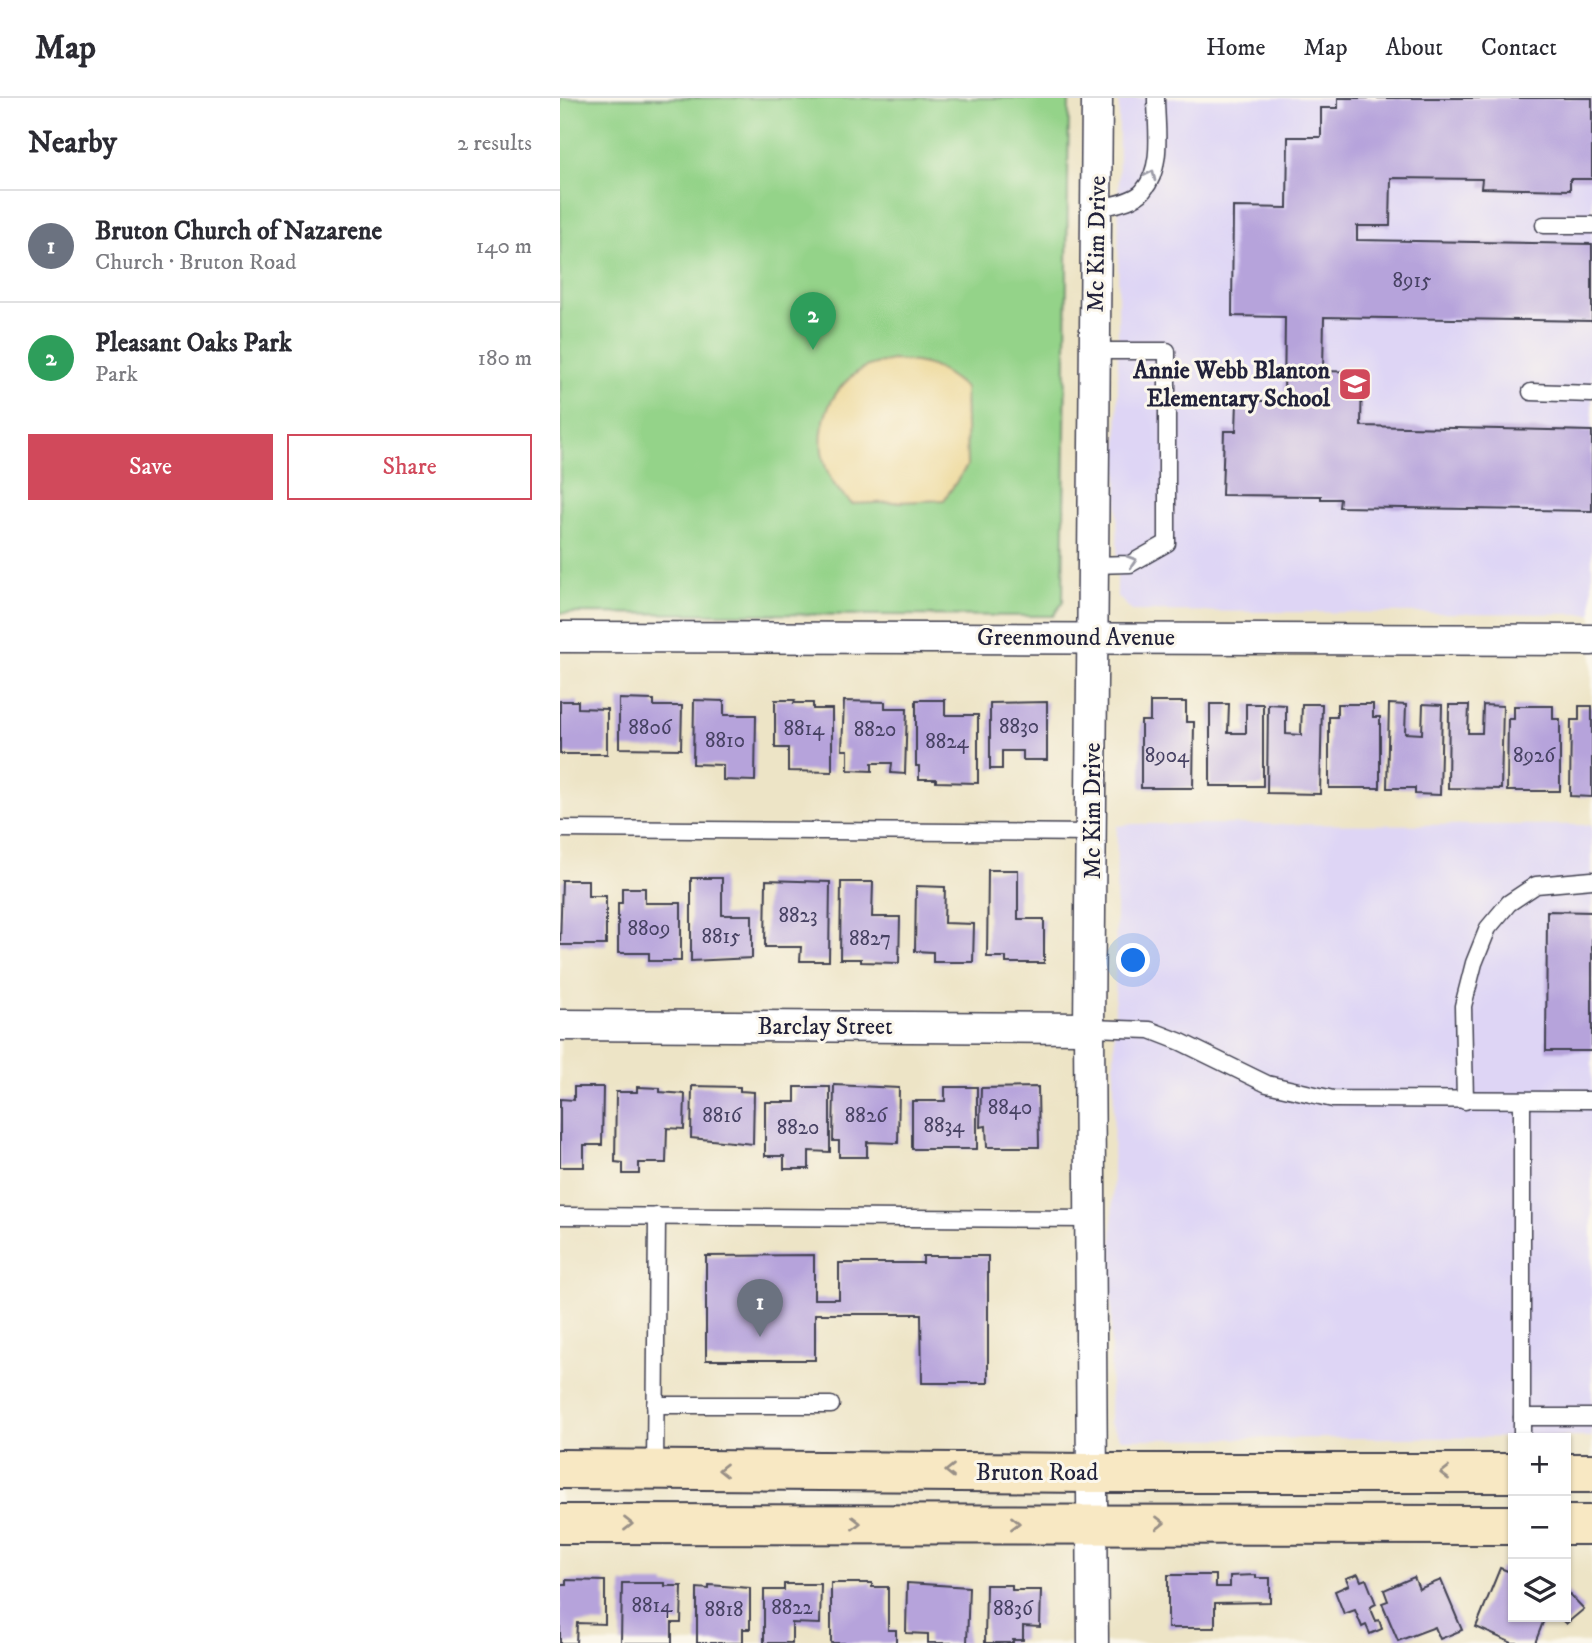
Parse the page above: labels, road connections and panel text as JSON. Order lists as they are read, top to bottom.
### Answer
{
  "streets": {
    "main road": ["Bruton Road"],
    "street": ["Mc Kim Drive", "Greenmound Avenue", "Barclay Street"]
  },
  "crossings": [
    ["Mc Kim Drive", "Greenmound Avenue"],
    ["Mc Kim Drive", "Barclay Street"],
    ["Mc Kim Drive", "Bruton Road"]
  ],
  "places": {
    "school or university": ["Annie Webb Blanton Elementary School"]
  },
  "house_numbers": [
    "8915",
    "8830",
    "8806",
    "8814",
    "8820",
    "8810",
    "8824",
    "8904",
    "8926",
    "8823",
    "8809",
    "8815",
    "8827",
    "8840",
    "8816",
    "8826",
    "8834",
    "8820",
    "8814",
    "8822",
    "8836",
    "8818"
  ],
  "page": {
    "header": "Map",
    "nav": [
      "Home",
      "Map",
      "About",
      "Contact"
    ],
    "heading": ["Nearby", "2 results"],
    "list": [
      {
        "mark": "1",
        "name": "Bruton Church of Nazarene",
        "note": "Church · Bruton Road",
        "value": "140 m"
      },
      {
        "mark": "2",
        "name": "Pleasant Oaks Park",
        "note": "Park",
        "value": "180 m"
      }
    ],
    "pins": ["2", "1"],
    "buttons": ["Save", "Share"],
    "map_buttons": ["+", "−"]
  }
}
